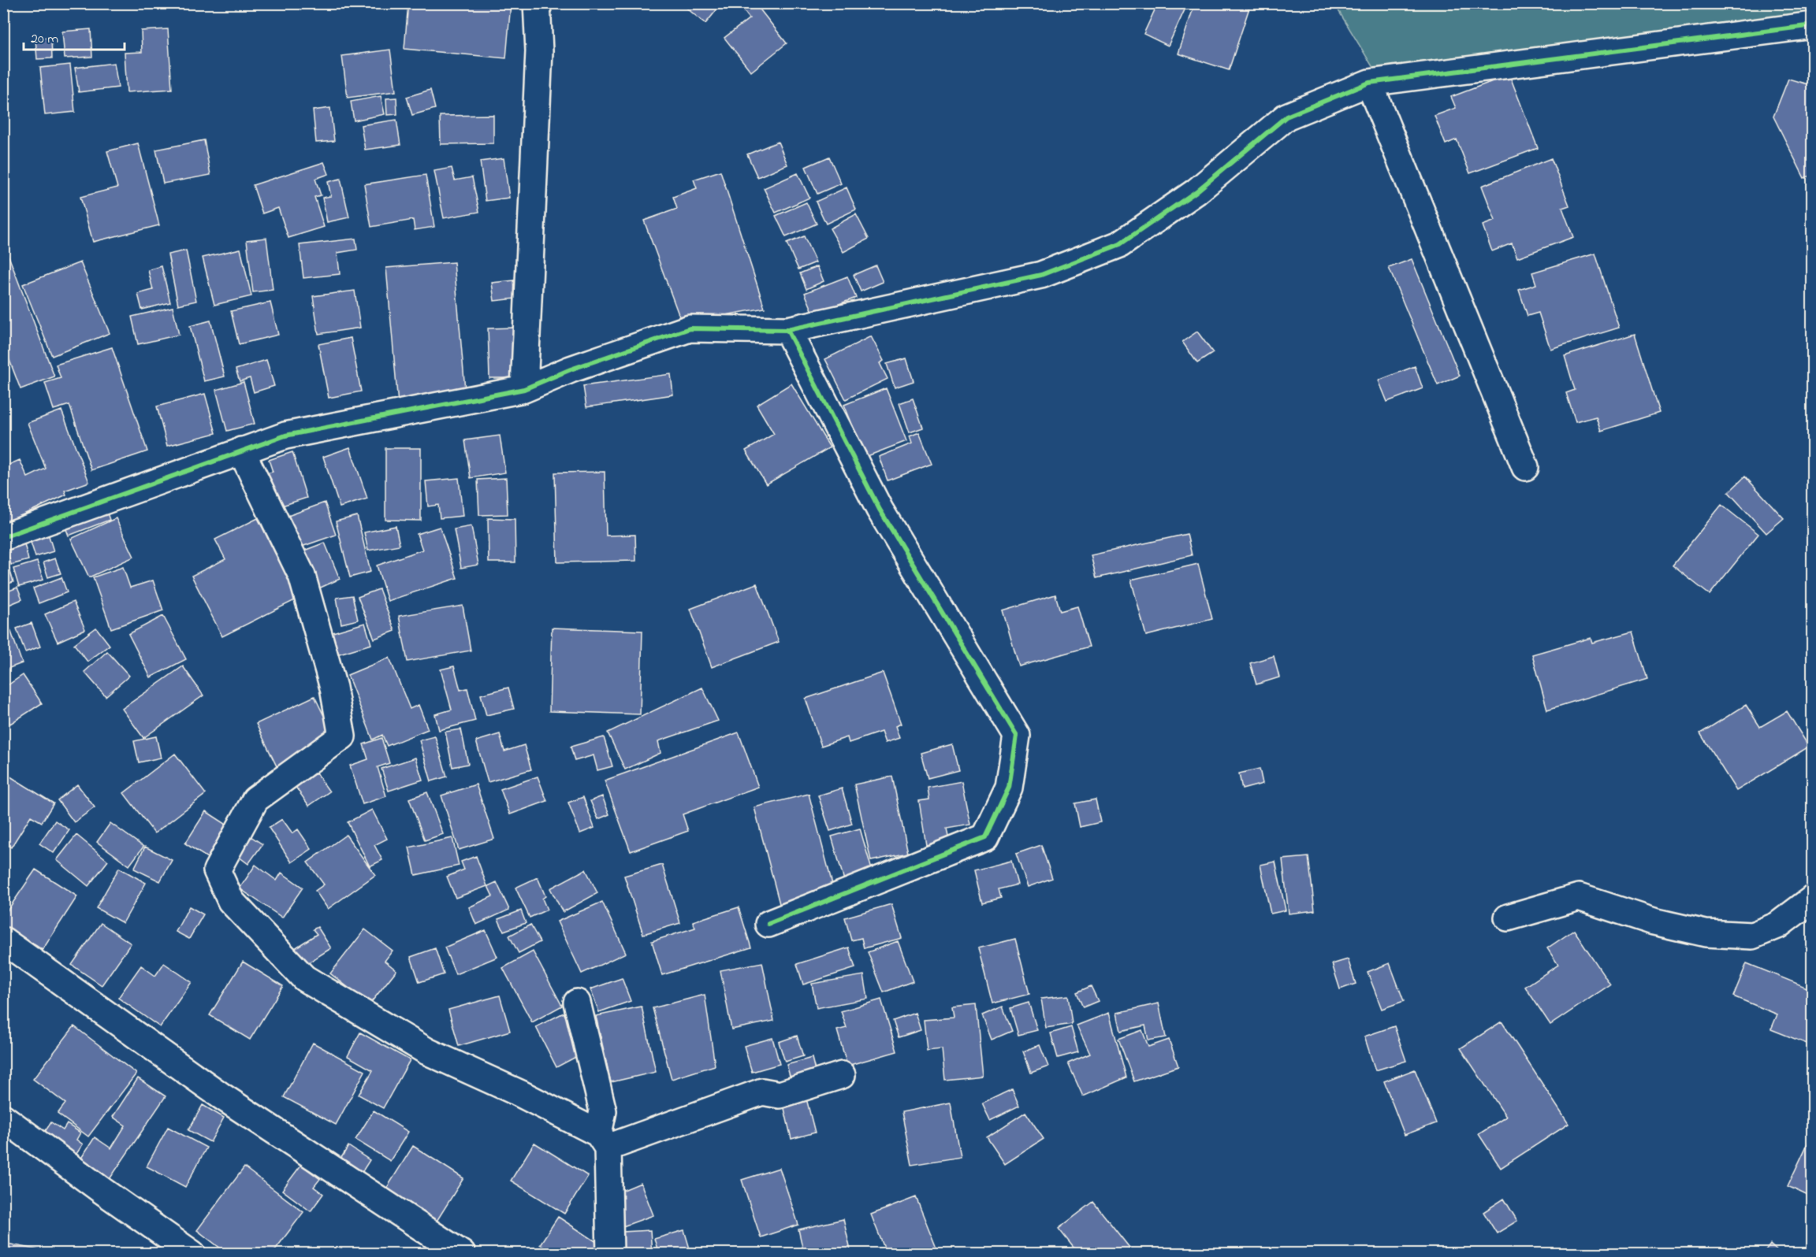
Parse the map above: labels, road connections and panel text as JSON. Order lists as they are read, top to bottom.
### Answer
{
  "scale_bar": "20 m"
}
